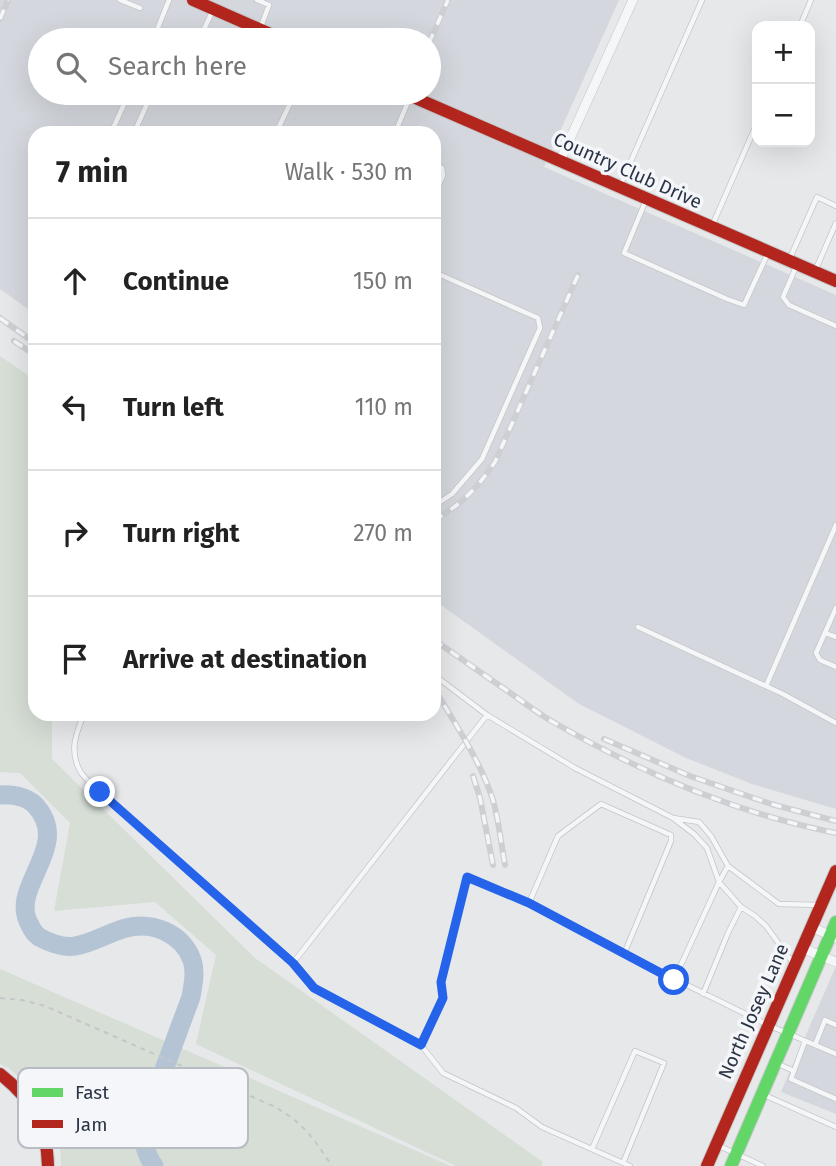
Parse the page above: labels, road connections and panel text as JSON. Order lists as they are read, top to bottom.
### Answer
{
  "streets": {
    "street": ["Country Club Drive", "North Josey Lane"]
  },
  "legend": ["Fast", "Jam"],
  "page": {
    "map_buttons": ["+", "−"],
    "search": "Search here",
    "heading": ["7 min", "Walk · 530 m"],
    "list": [
      ["Continue", "150 m"],
      ["Turn left", "110 m"],
      ["Turn right", "270 m"],
      "Arrive at destination"
    ]
  }
}
